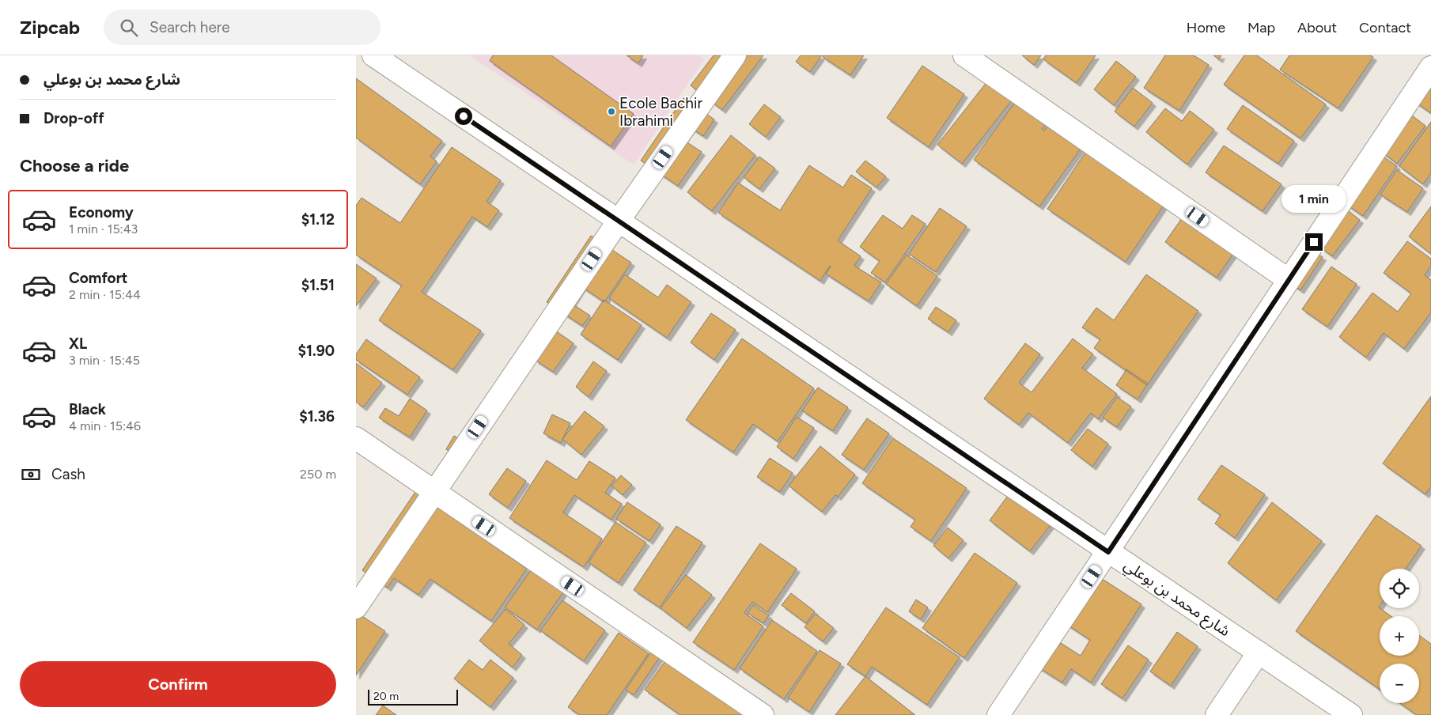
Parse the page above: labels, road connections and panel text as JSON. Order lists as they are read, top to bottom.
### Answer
{
  "streets": {
    "street": ["شارع محمد بن بوعلي"]
  },
  "places": ["Ecole Bachir Ibrahimi"],
  "scale_bar": "20 m",
  "page": {
    "header": "Zipcab",
    "search": "Search here",
    "nav": [
      "Home",
      "Map",
      "About",
      "Contact"
    ],
    "banner": ["شارع محمد بن بوعلي", "Drop-off"],
    "heading": "Choose a ride",
    "bubble": "1 min",
    "list": [
      {
        "name": "Economy",
        "note": "1 min · 15:43",
        "value": "$1.12"
      },
      {
        "name": "Comfort",
        "note": "2 min · 15:44",
        "value": "$1.51"
      },
      {
        "name": "XL",
        "note": "3 min · 15:45",
        "value": "$1.90"
      },
      {
        "name": "Black",
        "note": "4 min · 15:46",
        "value": "$1.36"
      }
    ],
    "pay": ["Cash", "250 m"],
    "map_buttons": ["+", "−"],
    "buttons": "Confirm",
    "scale": "20 m"
  }
}
